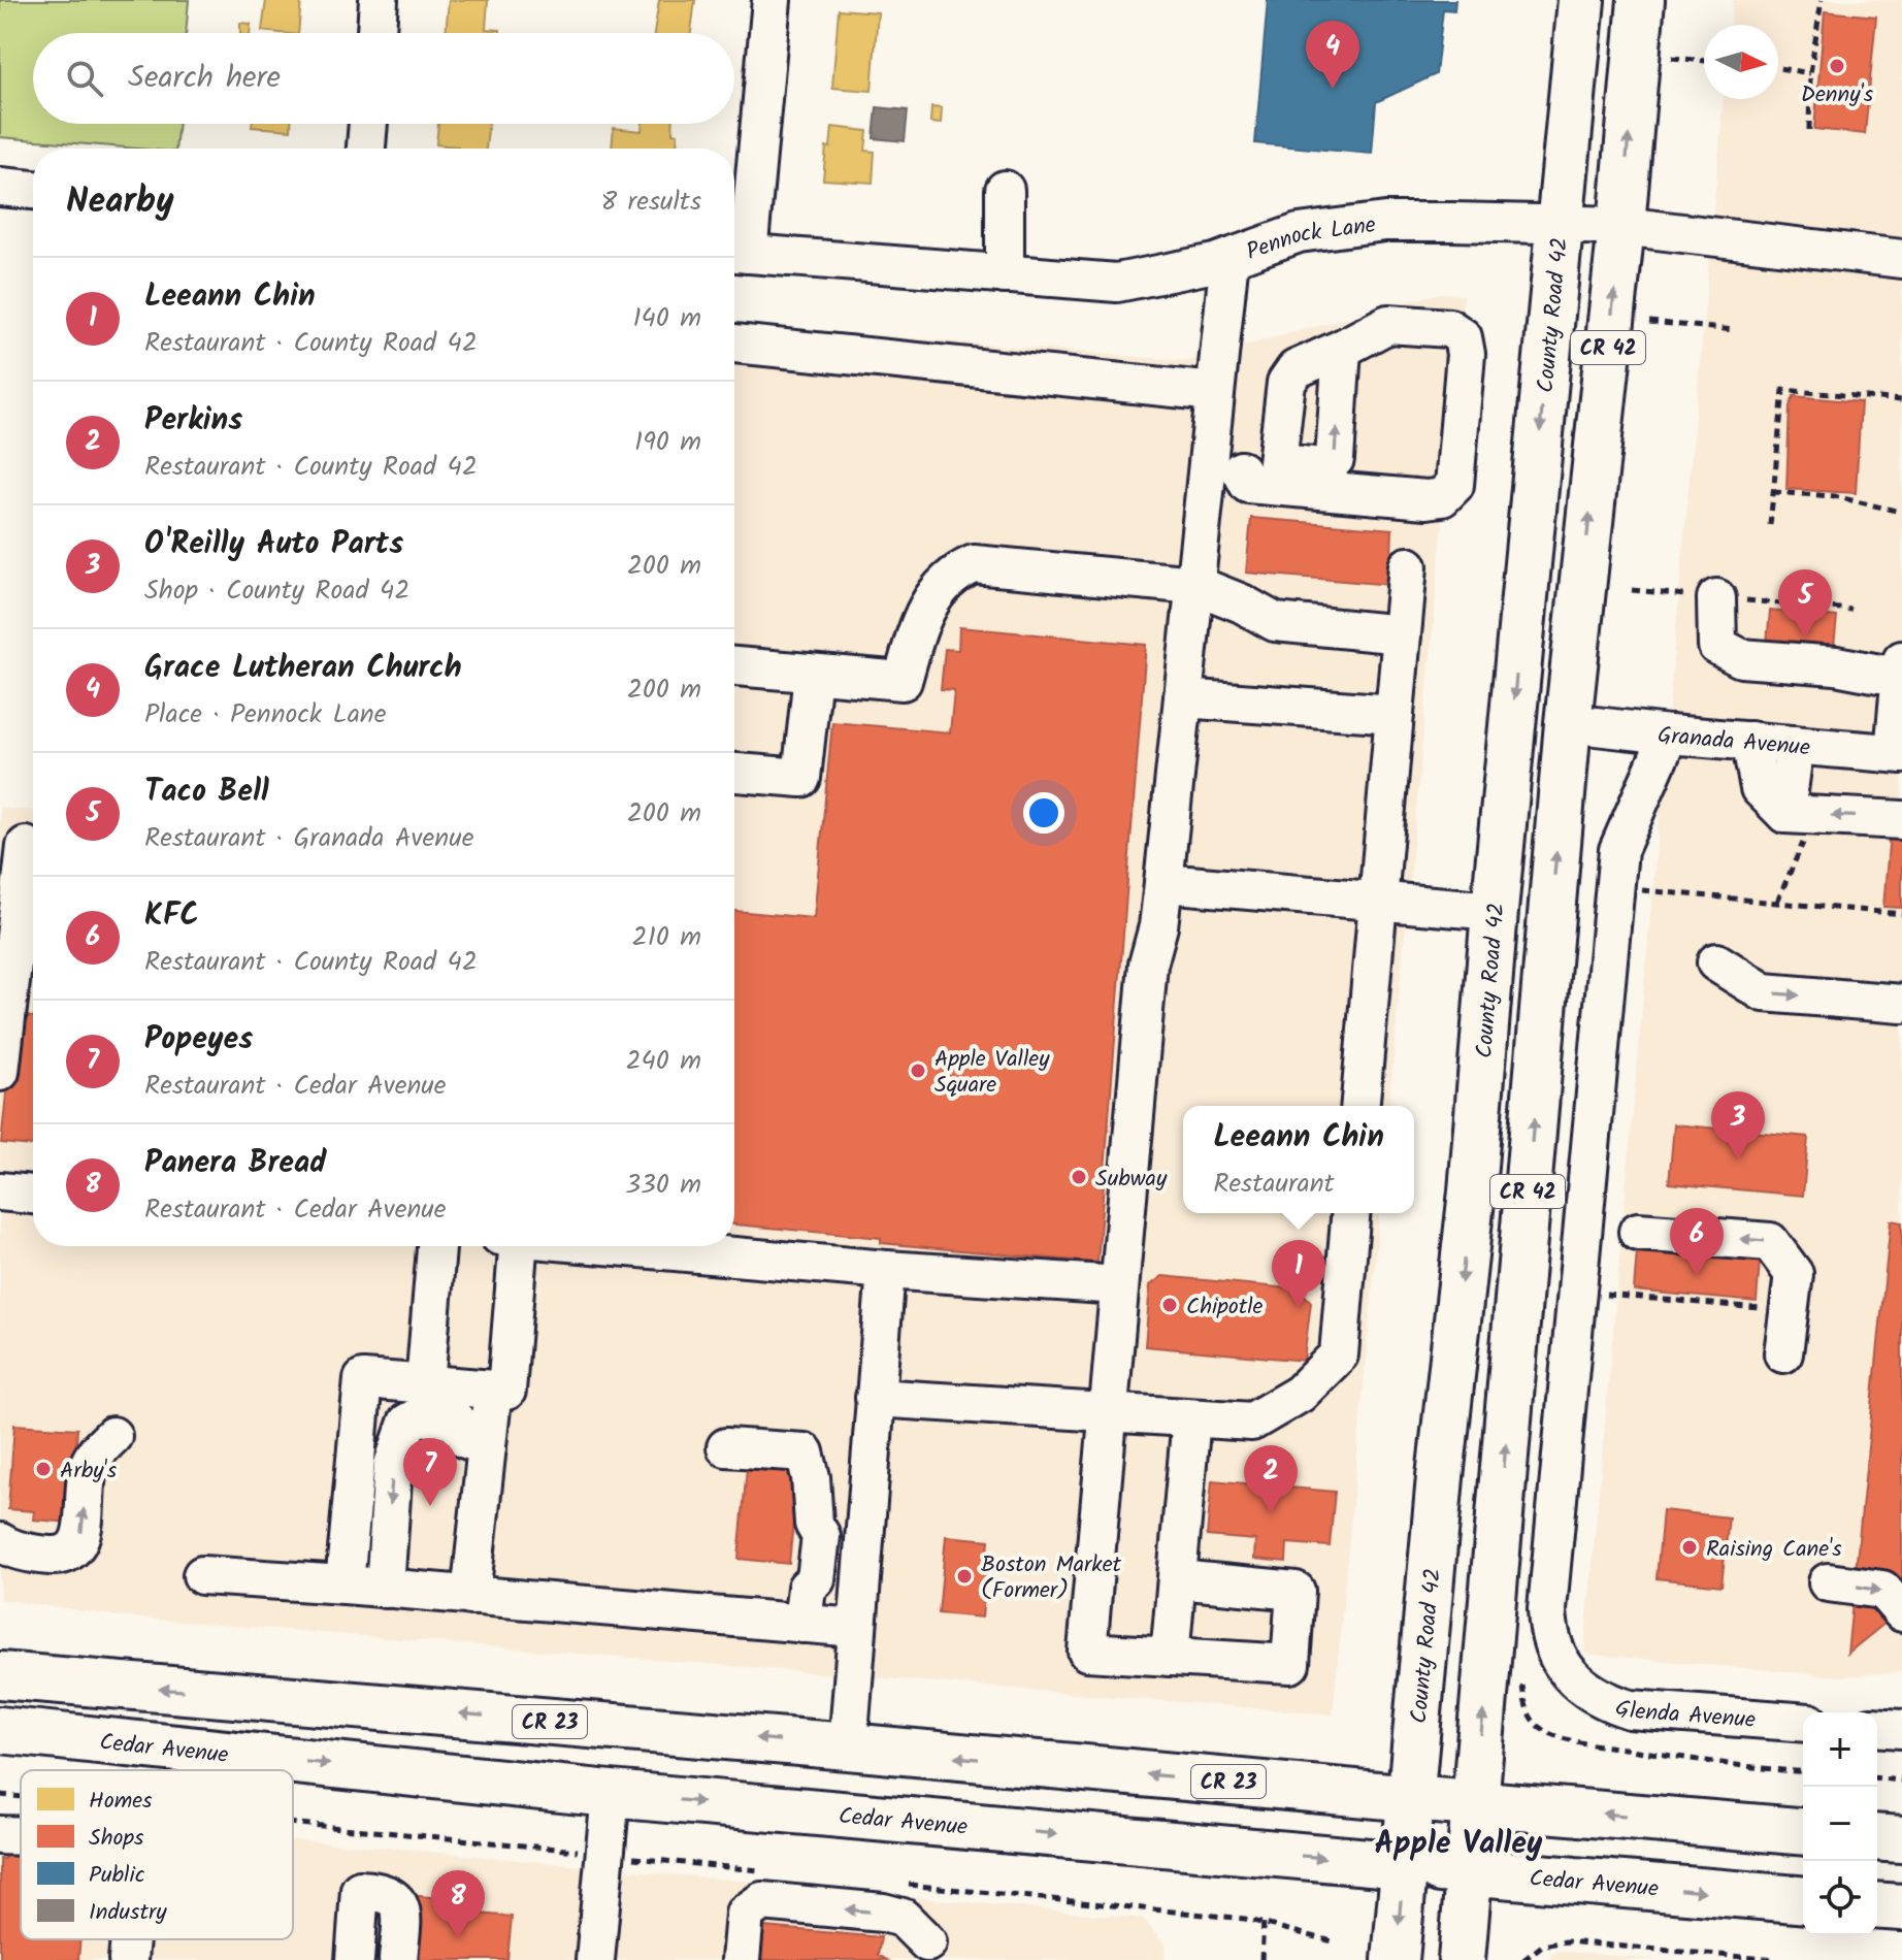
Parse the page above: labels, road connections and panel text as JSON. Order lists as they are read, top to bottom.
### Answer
{
  "streets": {
    "main road": [
      "County Road 42",
      "CR 42",
      "CR 23",
      "Cedar Avenue"
    ],
    "street": ["Pennock Lane", "Granada Avenue", "Glenda Avenue"]
  },
  "crossings": [
    ["Pennock Lane", "County Road 42"],
    ["Pennock Lane", "CR 42"],
    ["County Road 42", "CR 23"],
    ["County Road 42", "Cedar Avenue"],
    ["CR 42", "Granada Avenue"],
    ["CR 42", "CR 23"],
    ["CR 42", "Cedar Avenue"],
    ["Granada Avenue", "Glenda Avenue"]
  ],
  "districts": ["Apple Valley"],
  "places": [
    "Denny's",
    "Apple Valley Square",
    "Subway",
    "Chipotle",
    "Arby's",
    "Raising Cane's",
    "Boston Market (Former)"
  ],
  "legend": [
    "Homes",
    "Shops",
    "Public",
    "Industry"
  ],
  "north": "right",
  "page": {
    "pins": [
      "4",
      "5",
      "3",
      "6",
      "1",
      "7",
      "2",
      "8"
    ],
    "search": "Search here",
    "heading": ["Nearby", "8 results"],
    "list": [
      {
        "mark": "1",
        "name": "Leeann Chin",
        "note": "Restaurant · County Road 42",
        "value": "140 m"
      },
      {
        "mark": "2",
        "name": "Perkins",
        "note": "Restaurant · County Road 42",
        "value": "190 m"
      },
      {
        "mark": "3",
        "name": "O'Reilly Auto Parts",
        "note": "Shop · County Road 42",
        "value": "200 m"
      },
      {
        "mark": "4",
        "name": "Grace Lutheran Church",
        "note": "Place · Pennock Lane",
        "value": "200 m"
      },
      {
        "mark": "5",
        "name": "Taco Bell",
        "note": "Restaurant · Granada Avenue",
        "value": "200 m"
      },
      {
        "mark": "6",
        "name": "KFC",
        "note": "Restaurant · County Road 42",
        "value": "210 m"
      },
      {
        "mark": "7",
        "name": "Popeyes",
        "note": "Restaurant · Cedar Avenue",
        "value": "240 m"
      },
      {
        "mark": "8",
        "name": "Panera Bread",
        "note": "Restaurant · Cedar Avenue",
        "value": "330 m"
      }
    ],
    "popup": ["Leeann Chin", "Restaurant"],
    "map_buttons": ["+", "−"]
  }
}
